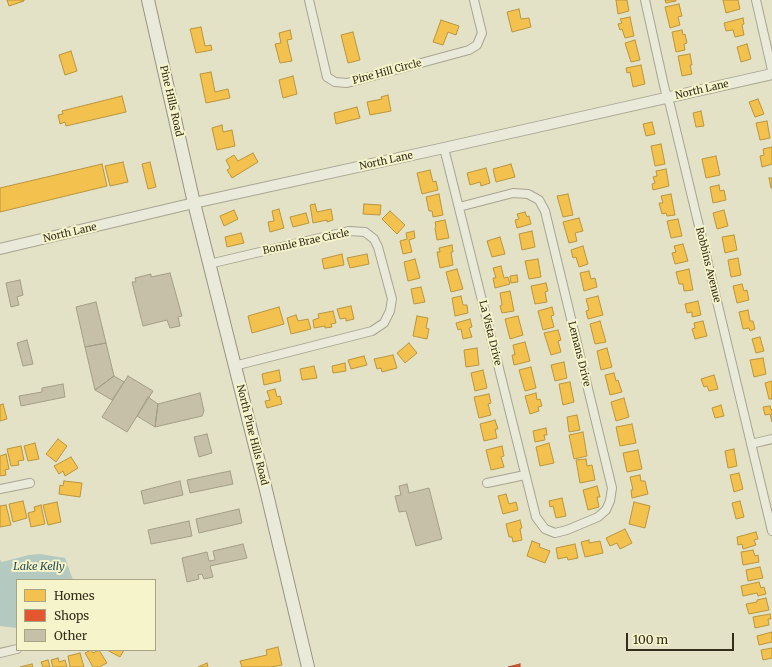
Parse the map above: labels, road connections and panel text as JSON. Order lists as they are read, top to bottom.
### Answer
{
  "streets": {
    "main road": ["Pine Hills Road", "North Pine Hills Road"],
    "street": [
      "Pine Hill Circle",
      "North Lane",
      "Bonnie Brae Circle",
      "Robbins Avenue",
      "La Vista Drive",
      "Lemans Drive"
    ]
  },
  "crossings": [
    ["North Lane", "Pine Hills Road"],
    ["North Lane", "Robbins Avenue"],
    ["North Lane", "La Vista Drive"],
    ["North Lane", "North Pine Hills Road"],
    ["Pine Hills Road", "North Pine Hills Road"],
    ["Bonnie Brae Circle", "North Pine Hills Road"],
    ["La Vista Drive", "Lemans Drive"]
  ],
  "water": ["Lake Kelly"],
  "legend": ["Homes", "Shops", "Other"],
  "scale_bar": "100 m"
}
